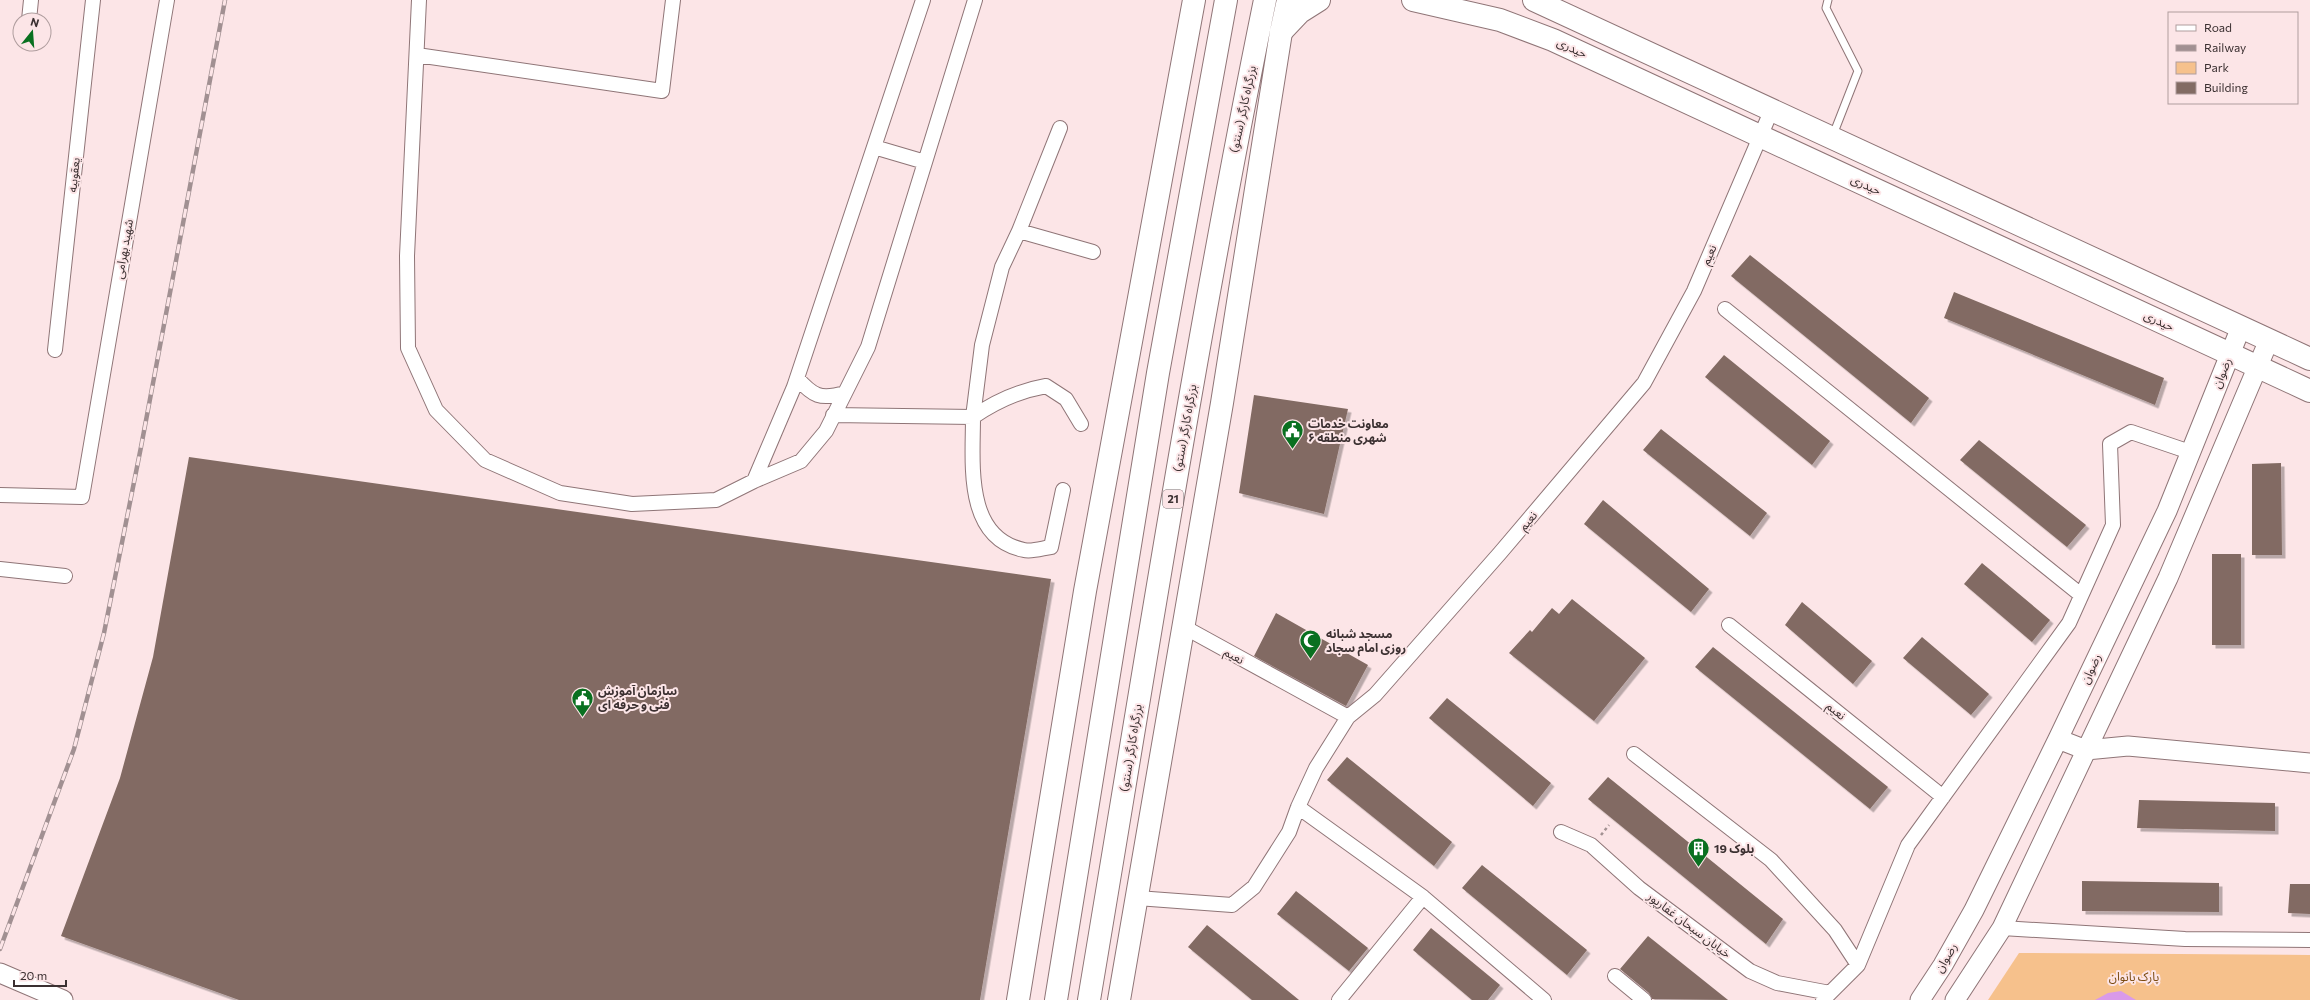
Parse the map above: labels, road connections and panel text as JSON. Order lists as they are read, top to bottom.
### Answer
{
  "streets": {
    "main road": [
      "حیدری",
      "بزرگراه کارگر (سنتو)",
      "رضوان",
      "21"
    ],
    "street": [
      "یعقوبیه",
      "شهید بهرامی",
      "نعیم",
      "خیابان سبحان غفارپور"
    ]
  },
  "crossings": [
    ["حیدری", "نعیم"],
    ["حیدری", "رضوان"]
  ],
  "parks": ["پارک بانوان"],
  "places": {
    "public building": ["معاونت خدمات شهری منطقه ۶", "سازمان آموزش فنی و حرفه ای"],
    "mosque": ["مسجد شبانه روزی امام سجاد"],
    "building": ["بلوک 19"]
  },
  "legend": [
    "Road",
    "Railway",
    "Park",
    "Building"
  ],
  "scale_bar": "20 m",
  "north": "top"
}
